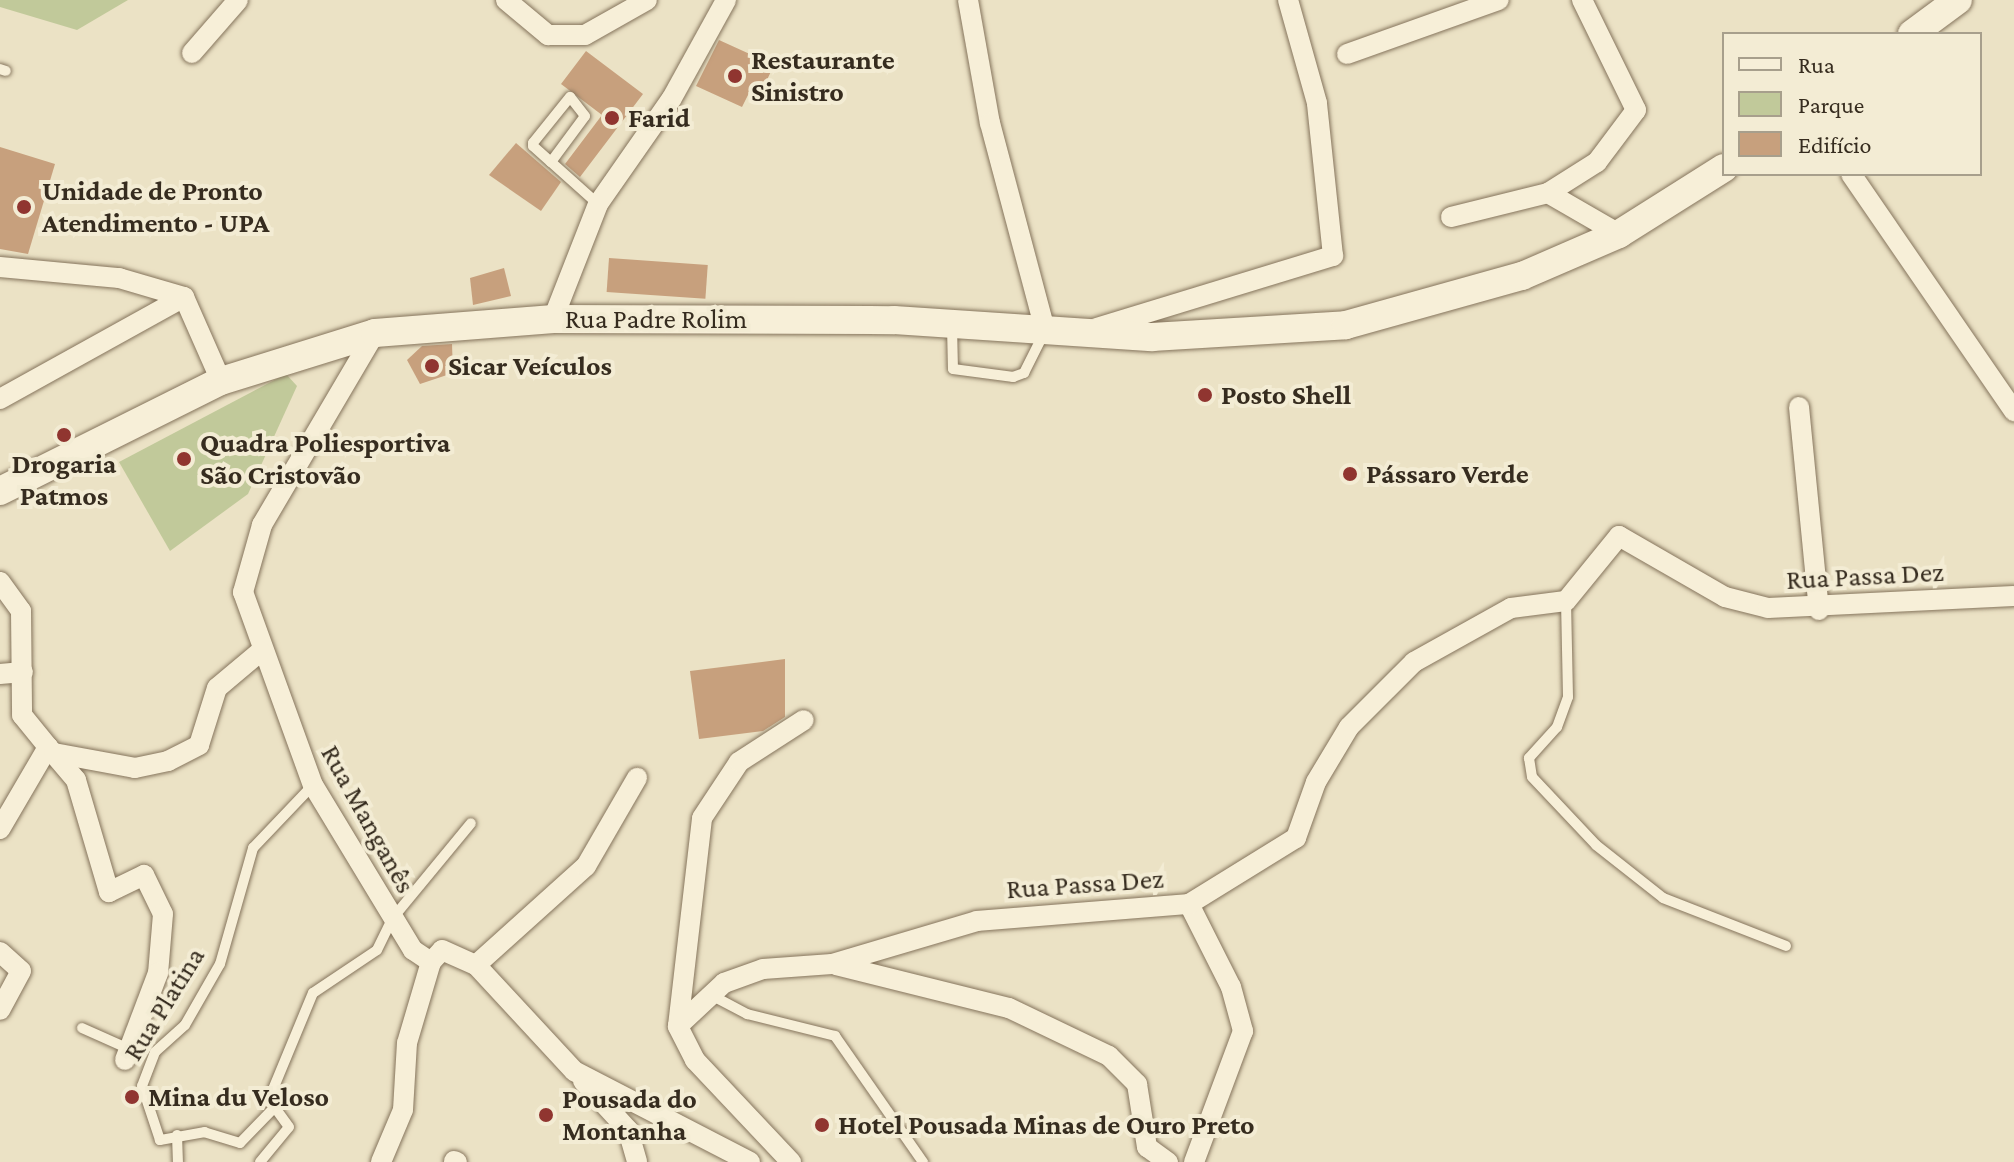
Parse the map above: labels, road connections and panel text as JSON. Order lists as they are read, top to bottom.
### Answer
{
  "streets": {
    "main road": ["Rua Padre Rolim"],
    "street": ["Rua Passa Dez", "Rua Manganês"],
    "lane": ["Rua Platina"]
  },
  "crossings": [
    ["Rua Padre Rolim", "Rua Manganês"],
    ["Rua Manganês", "Rua Platina"]
  ],
  "places": [
    "Restaurante Sinistro",
    "Farid",
    "Unidade de Pronto Atendimento - UPA",
    "Sicar Veículos",
    "Posto Shell",
    "Drogaria Patmos",
    "Quadra Poliesportiva São Cristovão",
    "Pássaro Verde",
    "Mina du Veloso",
    "Pousada do Montanha",
    "Hotel Pousada Minas de Ouro Preto"
  ],
  "legend": ["Rua", "Parque", "Edifício"]
}
